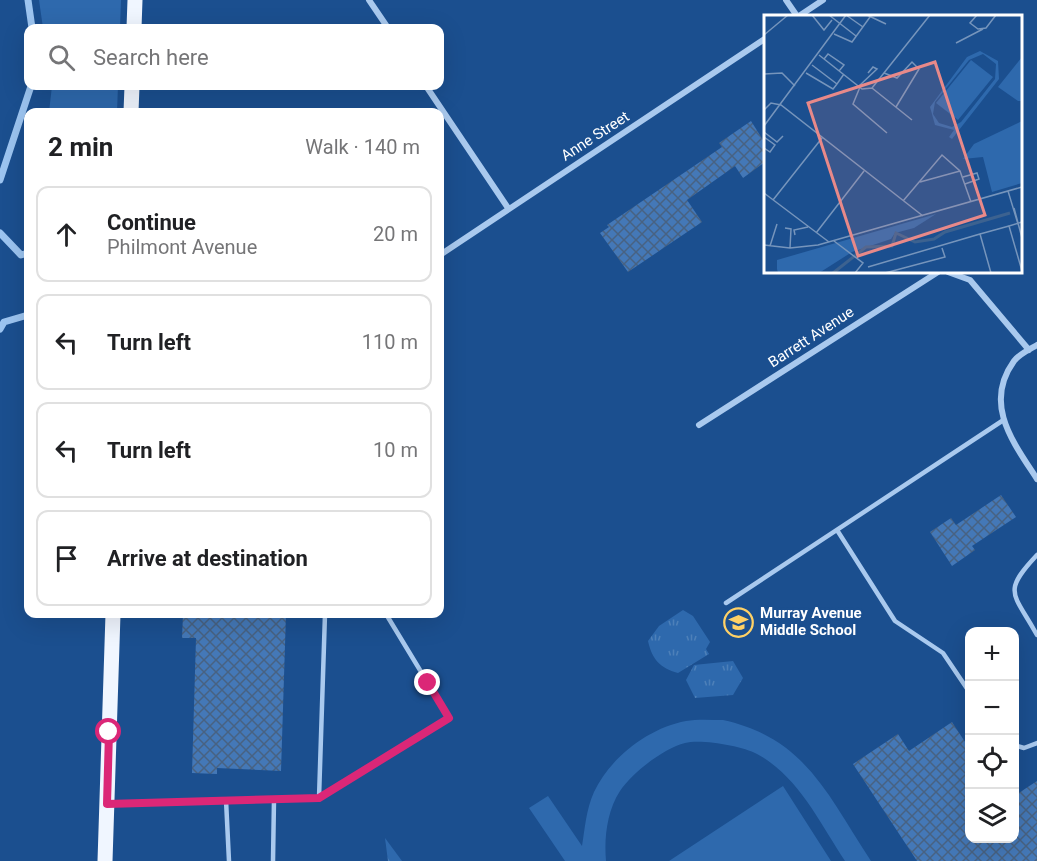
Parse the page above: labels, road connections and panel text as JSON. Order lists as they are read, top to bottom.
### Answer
{
  "streets": {
    "street": ["Anne Street", "Barrett Avenue"]
  },
  "places": {
    "school or university": ["Murray Avenue Middle School"]
  },
  "page": {
    "search": "Search here",
    "heading": ["2 min", "Walk · 140 m"],
    "list": [
      ["Continue", "Philmont Avenue", "20 m"],
      ["Turn left", "110 m"],
      ["Turn left", "10 m"],
      "Arrive at destination"
    ],
    "map_buttons": ["+", "−"]
  }
}
